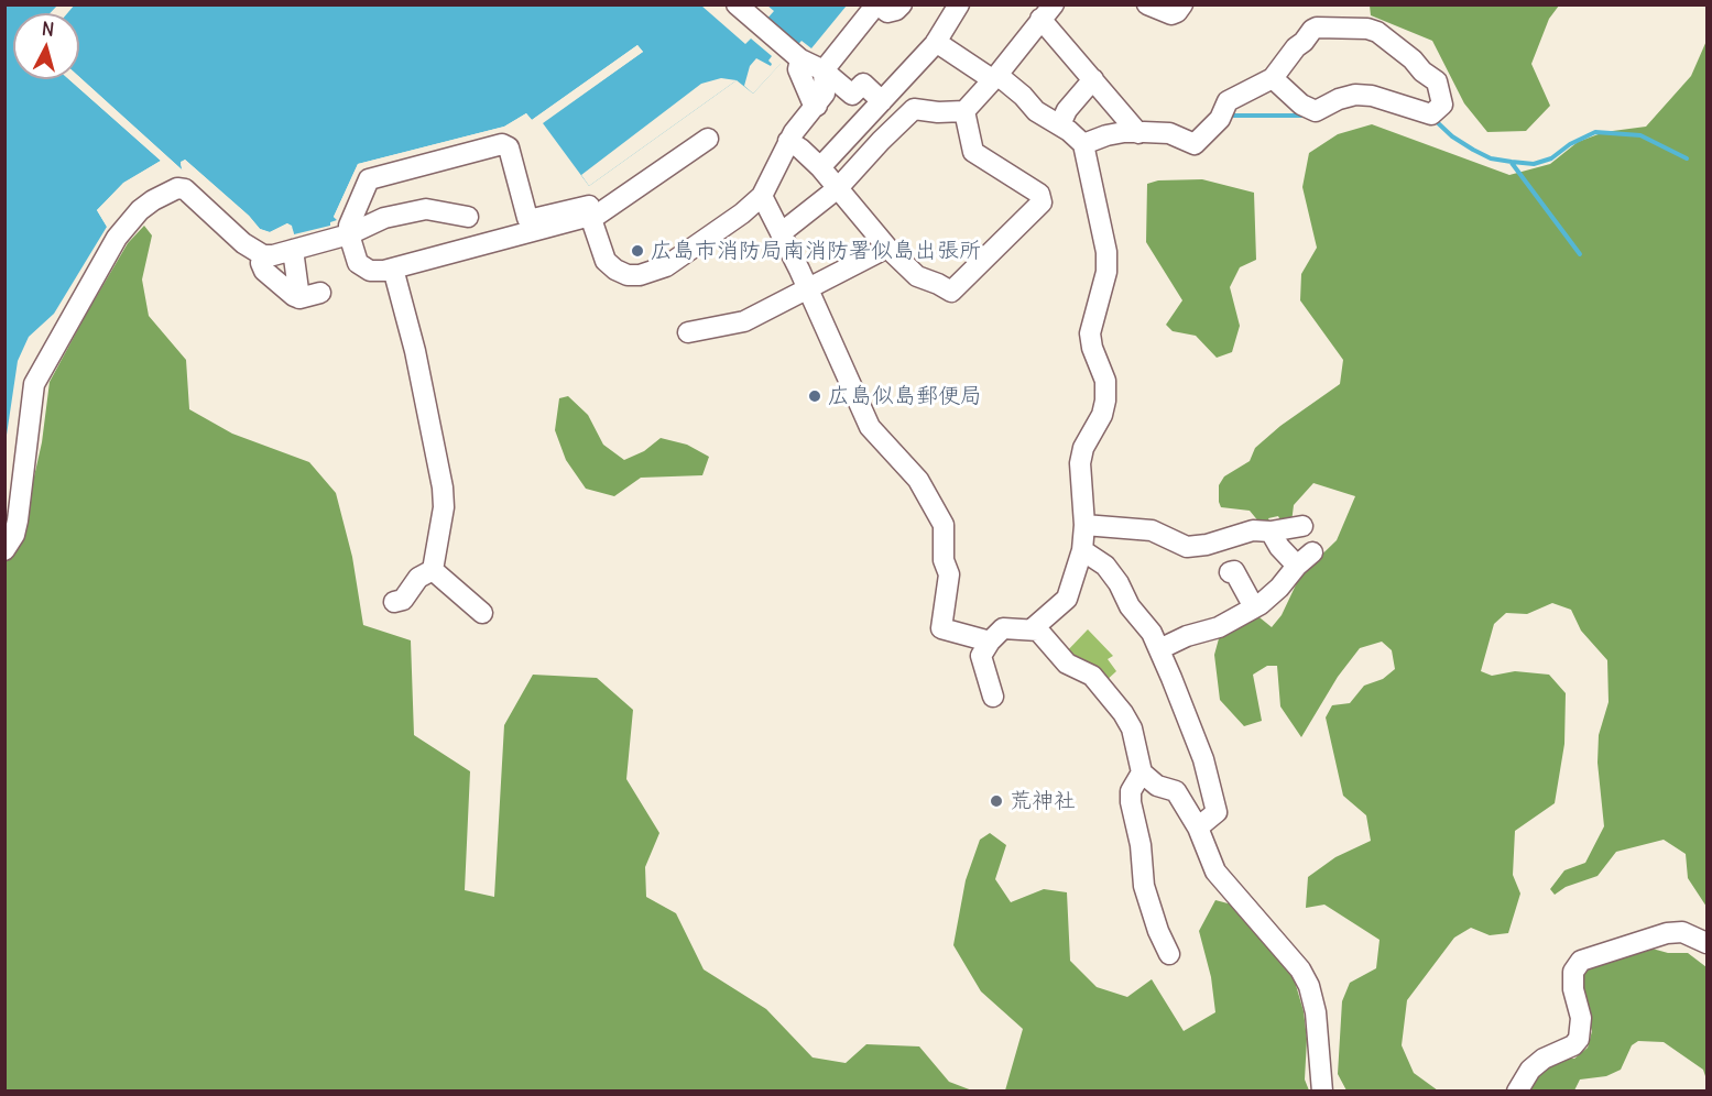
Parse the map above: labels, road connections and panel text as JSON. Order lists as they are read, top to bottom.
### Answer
{
  "places": ["広島市消防局南消防署似島出張所", "広島似島郵便局", "荒神社"],
  "north": "top"
}
